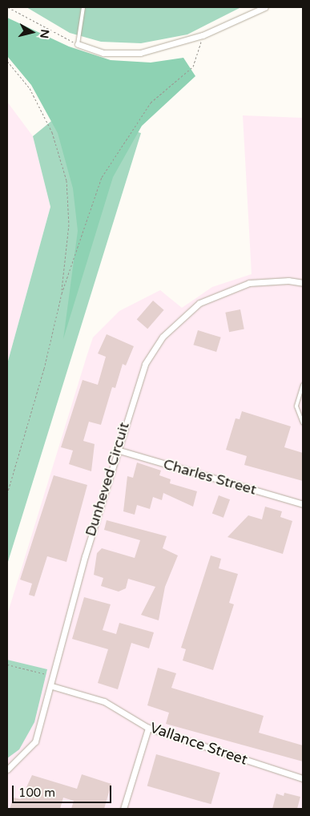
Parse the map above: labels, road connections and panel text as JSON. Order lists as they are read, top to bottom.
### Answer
{
  "streets": {
    "street": ["Charles Street", "Dunheved Circuit", "Vallance Street"]
  },
  "crossings": [
    ["Charles Street", "Dunheved Circuit"],
    ["Dunheved Circuit", "Vallance Street"]
  ],
  "scale_bar": "100 m",
  "north": "right"
}
